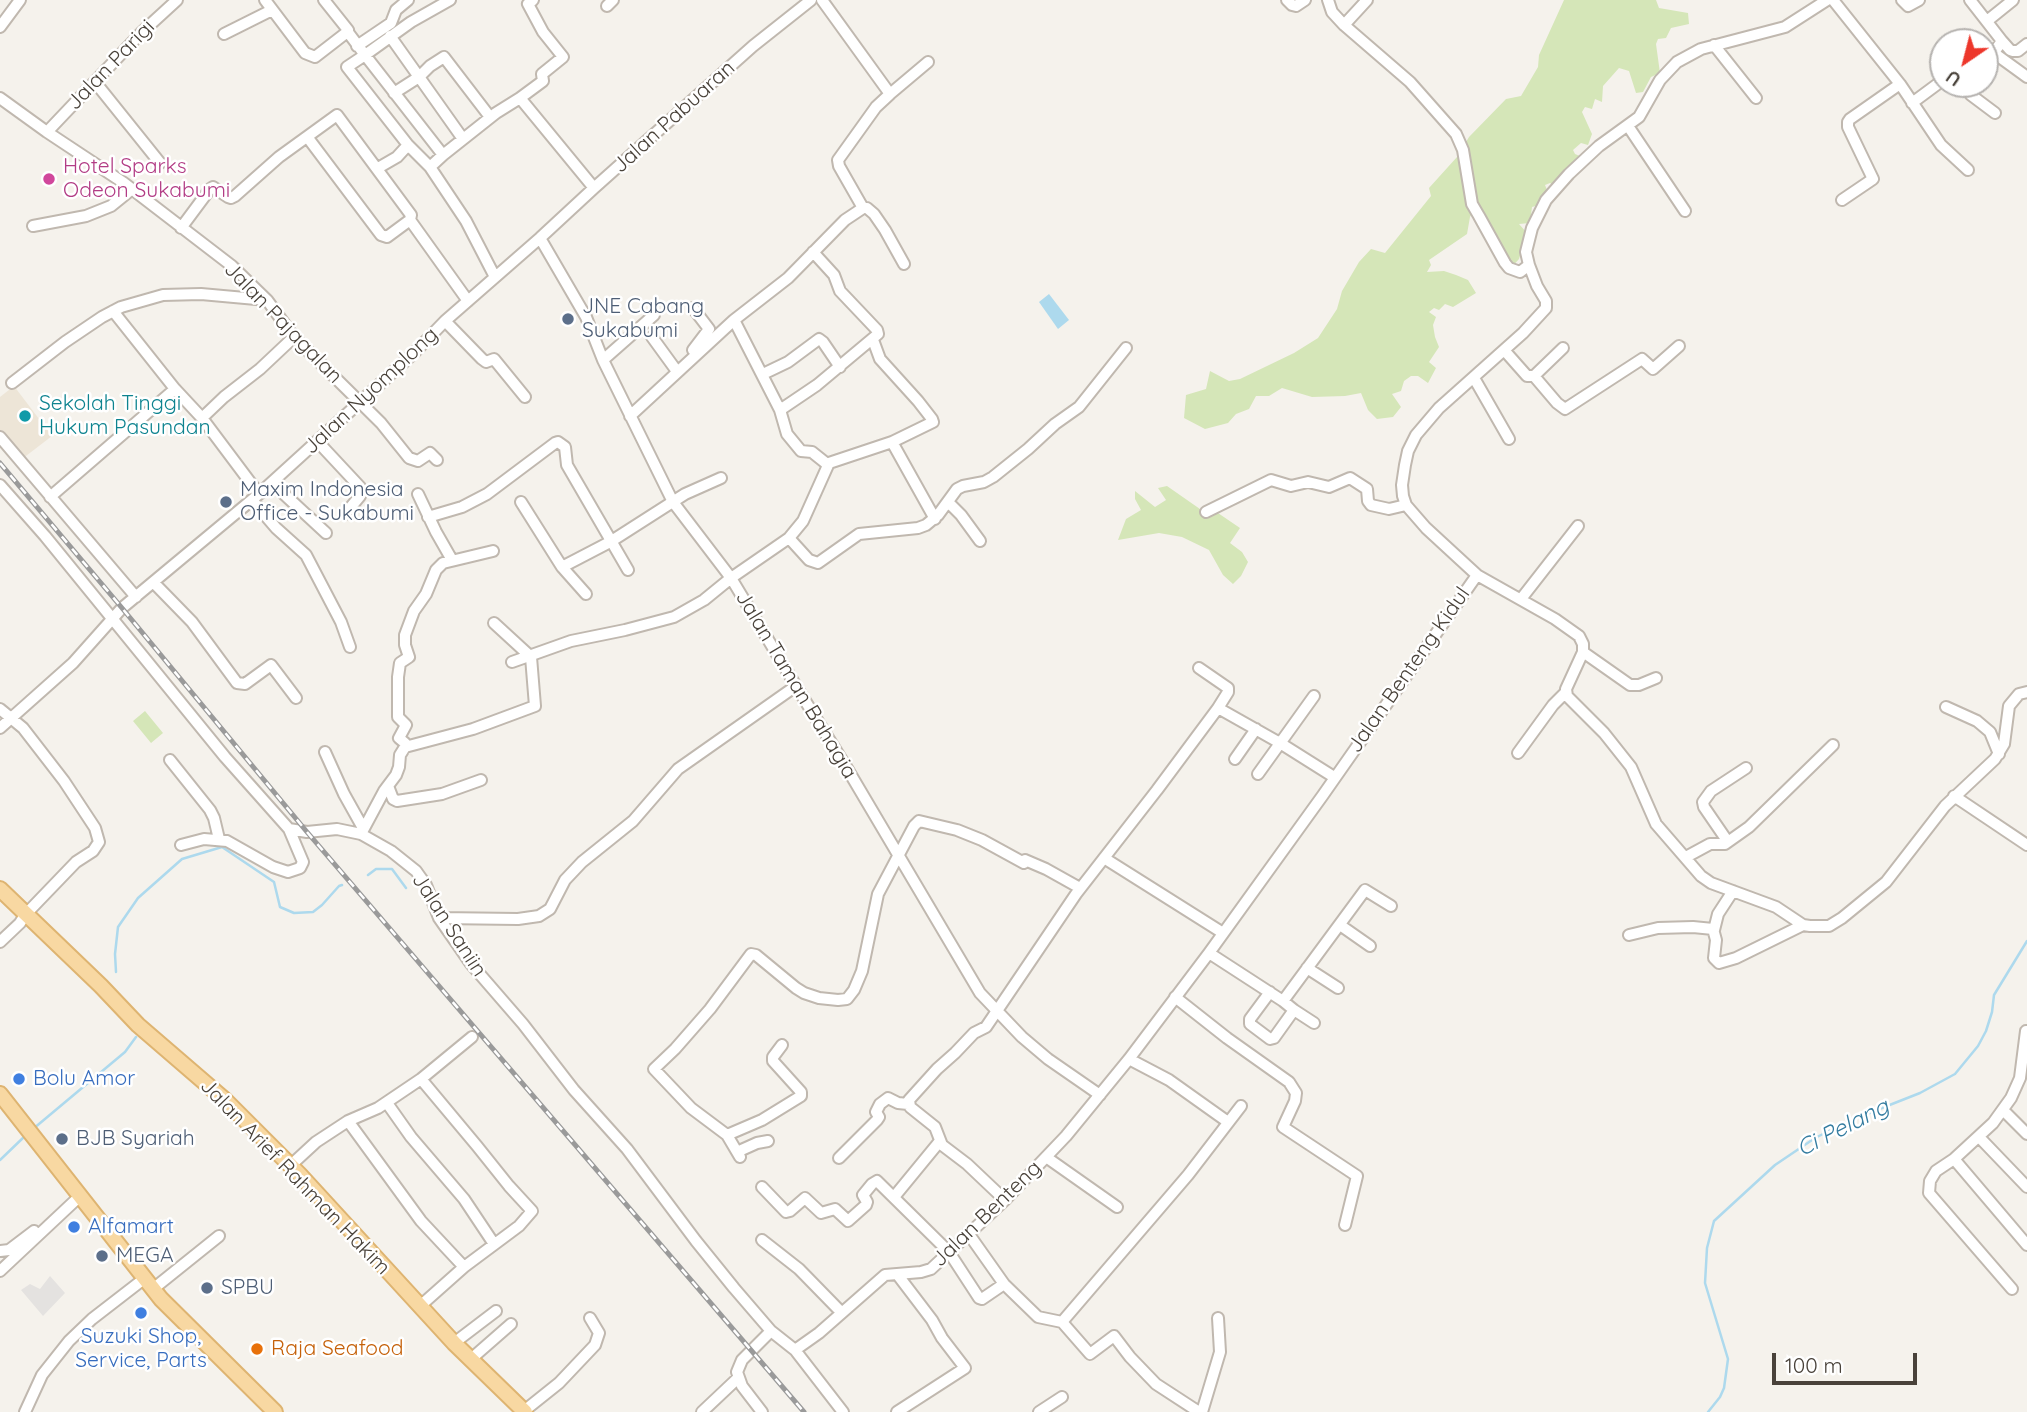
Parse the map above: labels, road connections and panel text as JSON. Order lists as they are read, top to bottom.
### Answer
{
  "streets": {
    "main road": ["Jalan Arief Rahman Hakim"],
    "street": [
      "Jalan Parigi",
      "Jalan Pabuaran",
      "Jalan Pajagalan",
      "Jalan Nyomplong",
      "Jalan Benteng Kidul",
      "Jalan Taman Bahagia",
      "Jalan Saniin",
      "Jalan Benteng"
    ]
  },
  "crossings": [
    ["Jalan Parigi", "Jalan Pajagalan"],
    ["Jalan Pabuaran", "Jalan Nyomplong"],
    ["Jalan Pabuaran", "Jalan Taman Bahagia"],
    ["Jalan Pajagalan", "Jalan Nyomplong"],
    ["Jalan Nyomplong", "Jalan Taman Bahagia"],
    ["Jalan Benteng Kidul", "Jalan Taman Bahagia"],
    ["Jalan Benteng Kidul", "Jalan Benteng"],
    ["Jalan Taman Bahagia", "Jalan Benteng"]
  ],
  "water": ["Ci Pelang"],
  "places": [
    "Hotel Sparks Odeon Sukabumi",
    "JNE Cabang Sukabumi",
    "Sekolah Tinggi Hukum Pasundan",
    "Maxim Indonesia Office - Sukabumi",
    "Bolu Amor",
    "BJB Syariah",
    "Alfamart",
    "MEGA",
    "SPBU",
    "Suzuki Shop, Service, Parts",
    "Raja Seafood"
  ],
  "scale_bar": "100 m",
  "north": "bottom left"
}
